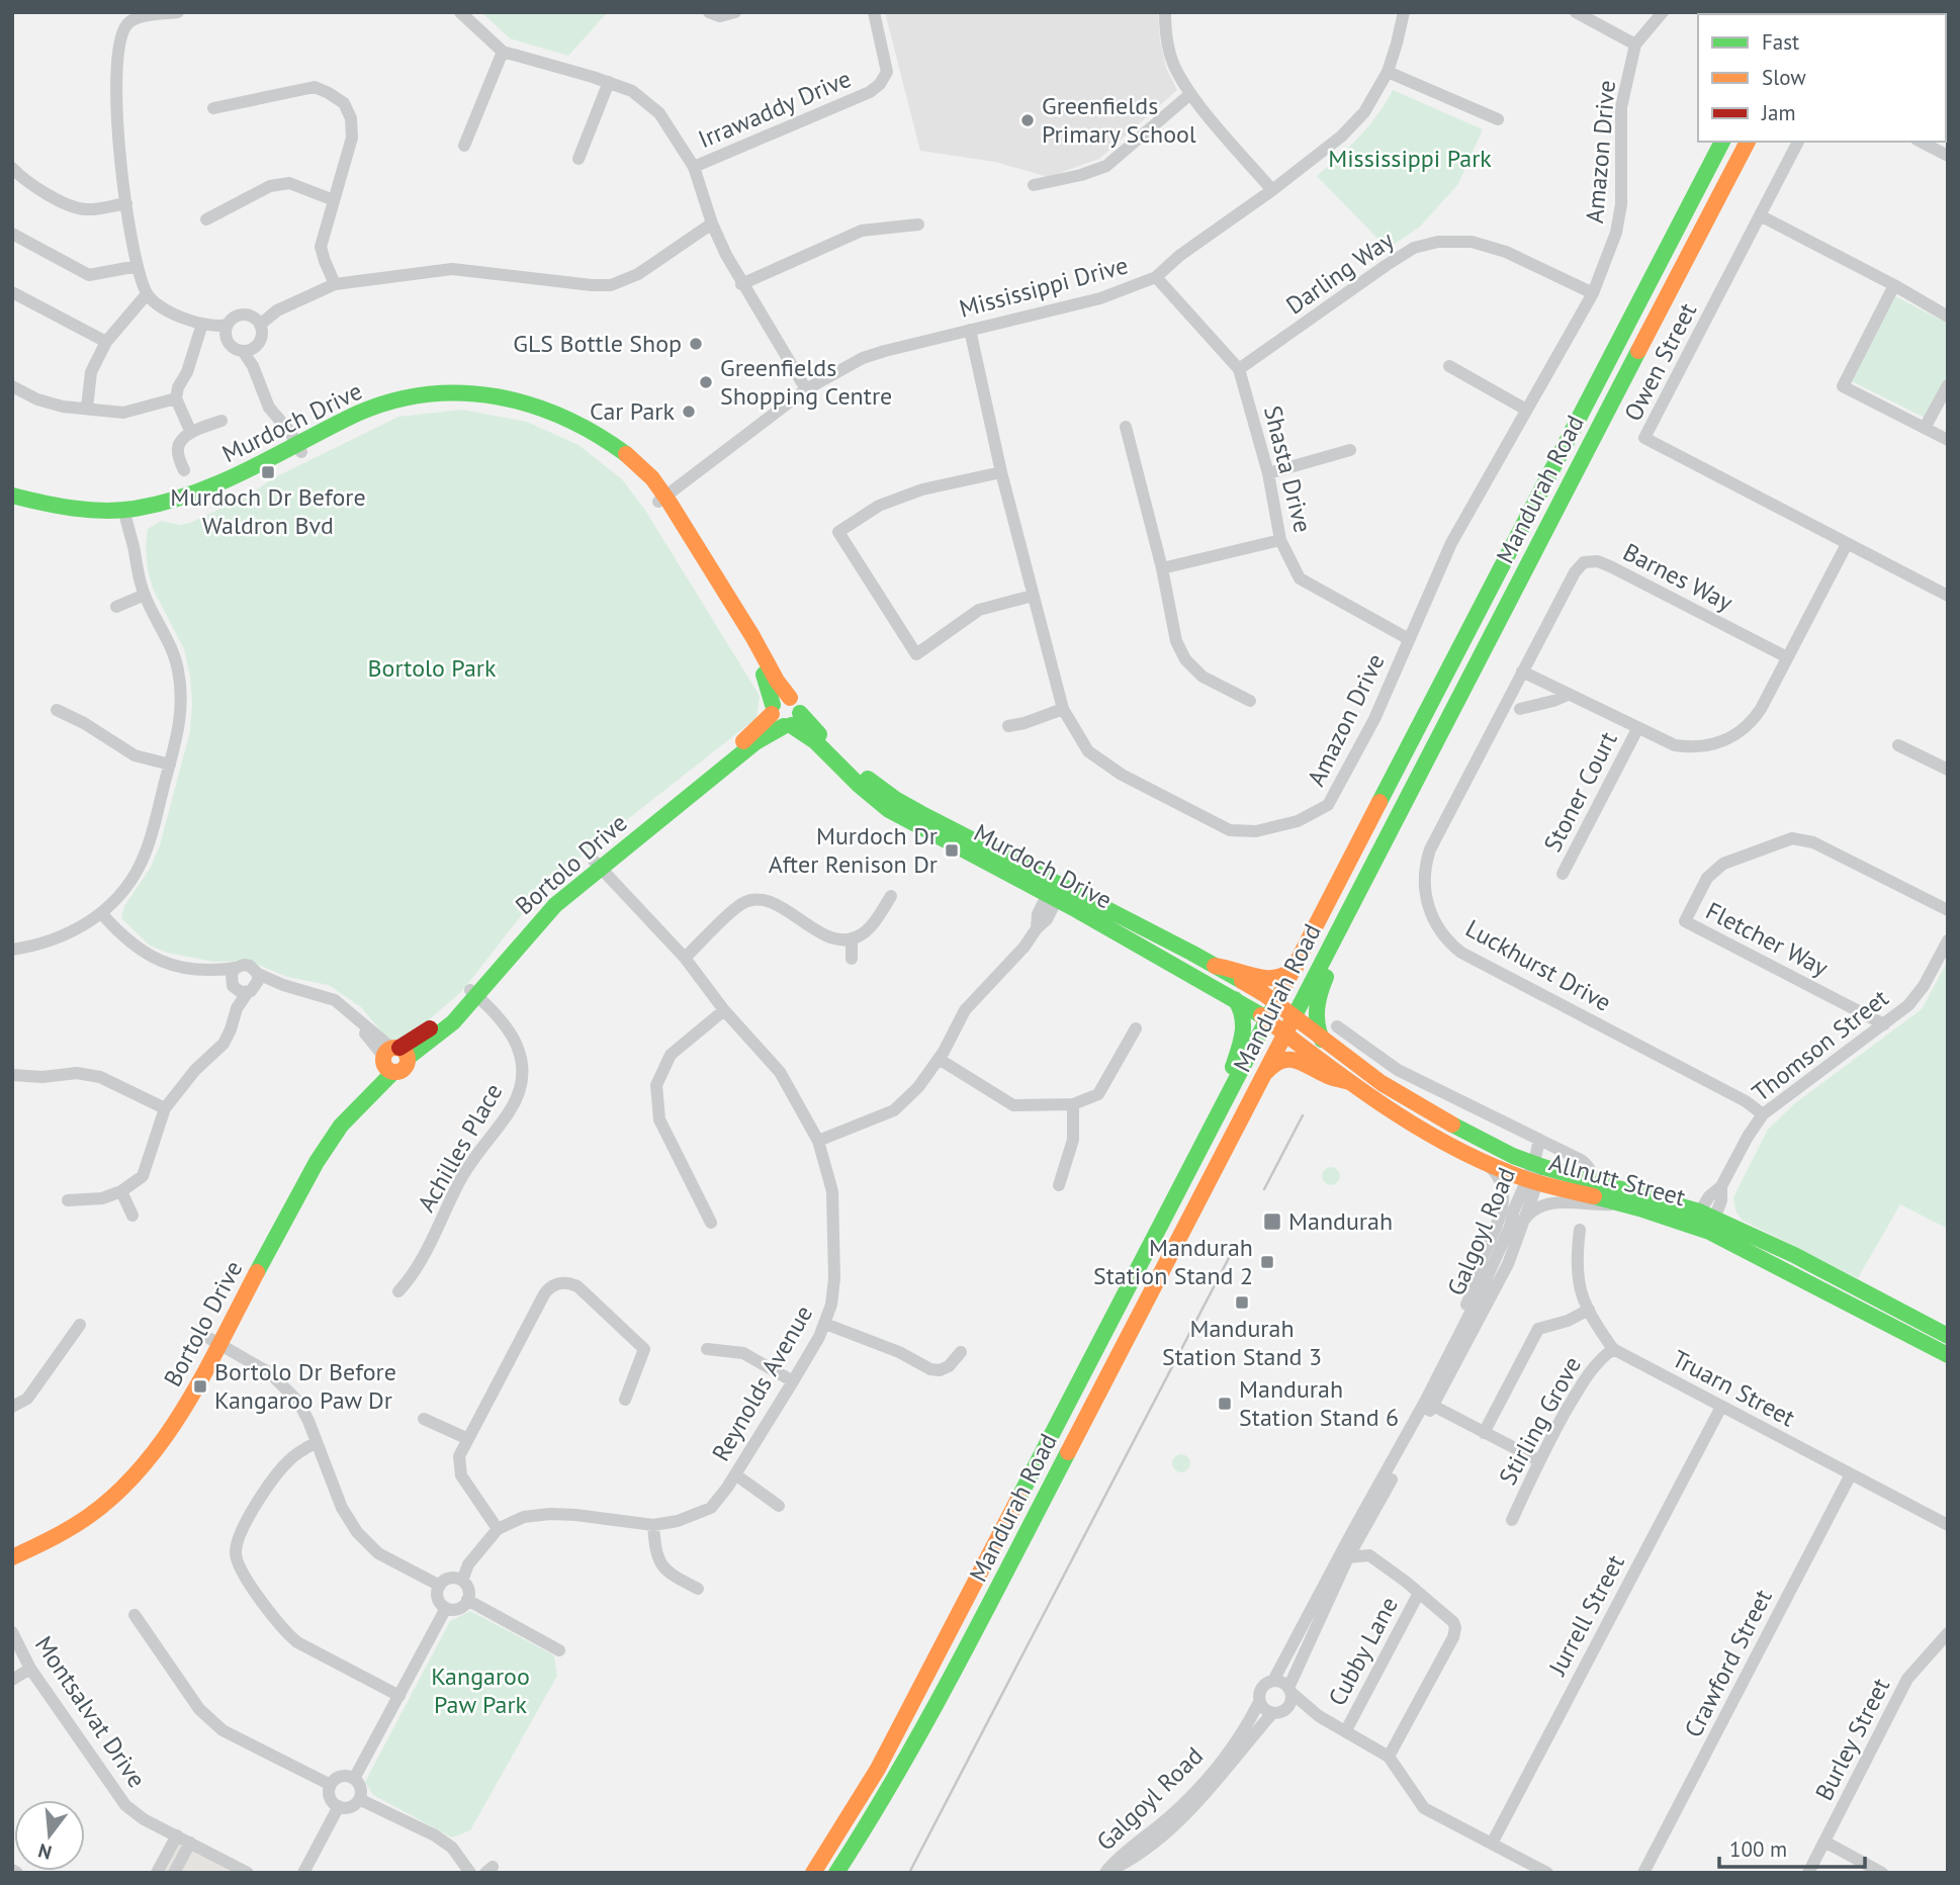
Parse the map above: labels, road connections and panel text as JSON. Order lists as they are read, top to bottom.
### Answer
{
  "streets": {
    "main road": [
      "Murdoch Drive",
      "Mandurah Road",
      "Bortolo Drive",
      "Allnutt Street"
    ],
    "street": [
      "Irrawaddy Drive",
      "Amazon Drive",
      "Darling Way",
      "Mississippi Drive",
      "Owen Street",
      "Shasta Drive",
      "Barnes Way",
      "Stoner Court",
      "Fletcher Way",
      "Luckhurst Drive",
      "Thomson Street",
      "Achilles Place",
      "Galgoyl Road",
      "Reynolds Avenue",
      "Truarn Street",
      "Stirling Grove",
      "Jurrell Street",
      "Cubby Lane",
      "Crawford Street",
      "Montsalvat Drive",
      "Burley Street"
    ]
  },
  "crossings": [
    ["Amazon Drive", "Darling Way"],
    ["Amazon Drive", "Mississippi Drive"],
    ["Amazon Drive", "Shasta Drive"],
    ["Darling Way", "Shasta Drive"],
    ["Mississippi Drive", "Murdoch Drive"],
    ["Mississippi Drive", "Shasta Drive"],
    ["Murdoch Drive", "Mandurah Road"],
    ["Murdoch Drive", "Bortolo Drive"],
    ["Murdoch Drive", "Allnutt Street"],
    ["Mandurah Road", "Allnutt Street"],
    ["Barnes Way", "Luckhurst Drive"],
    ["Bortolo Drive", "Achilles Place"],
    ["Bortolo Drive", "Reynolds Avenue"],
    ["Fletcher Way", "Thomson Street"],
    ["Luckhurst Drive", "Thomson Street"],
    ["Thomson Street", "Allnutt Street"],
    ["Allnutt Street", "Galgoyl Road"],
    ["Truarn Street", "Stirling Grove"],
    ["Truarn Street", "Jurrell Street"],
    ["Truarn Street", "Crawford Street"]
  ],
  "parks": ["Mississippi Park", "Bortolo Park", "Kangaroo Paw Park"],
  "places": {
    "other": [
      "Greenfields Primary School",
      "GLS Bottle Shop",
      "Greenfields Shopping Centre",
      "Car Park"
    ],
    "transit": [
      "Murdoch Dr Before Waldron Bvd",
      "Murdoch Dr After Renison Dr",
      "Mandurah",
      "Mandurah Station Stand 2",
      "Mandurah Station Stand 3",
      "Bortolo Dr Before Kangaroo Paw Dr",
      "Mandurah Station Stand 6"
    ]
  },
  "legend": ["Fast", "Slow", "Jam"],
  "scale_bar": "100 m",
  "north": "bottom"
}
